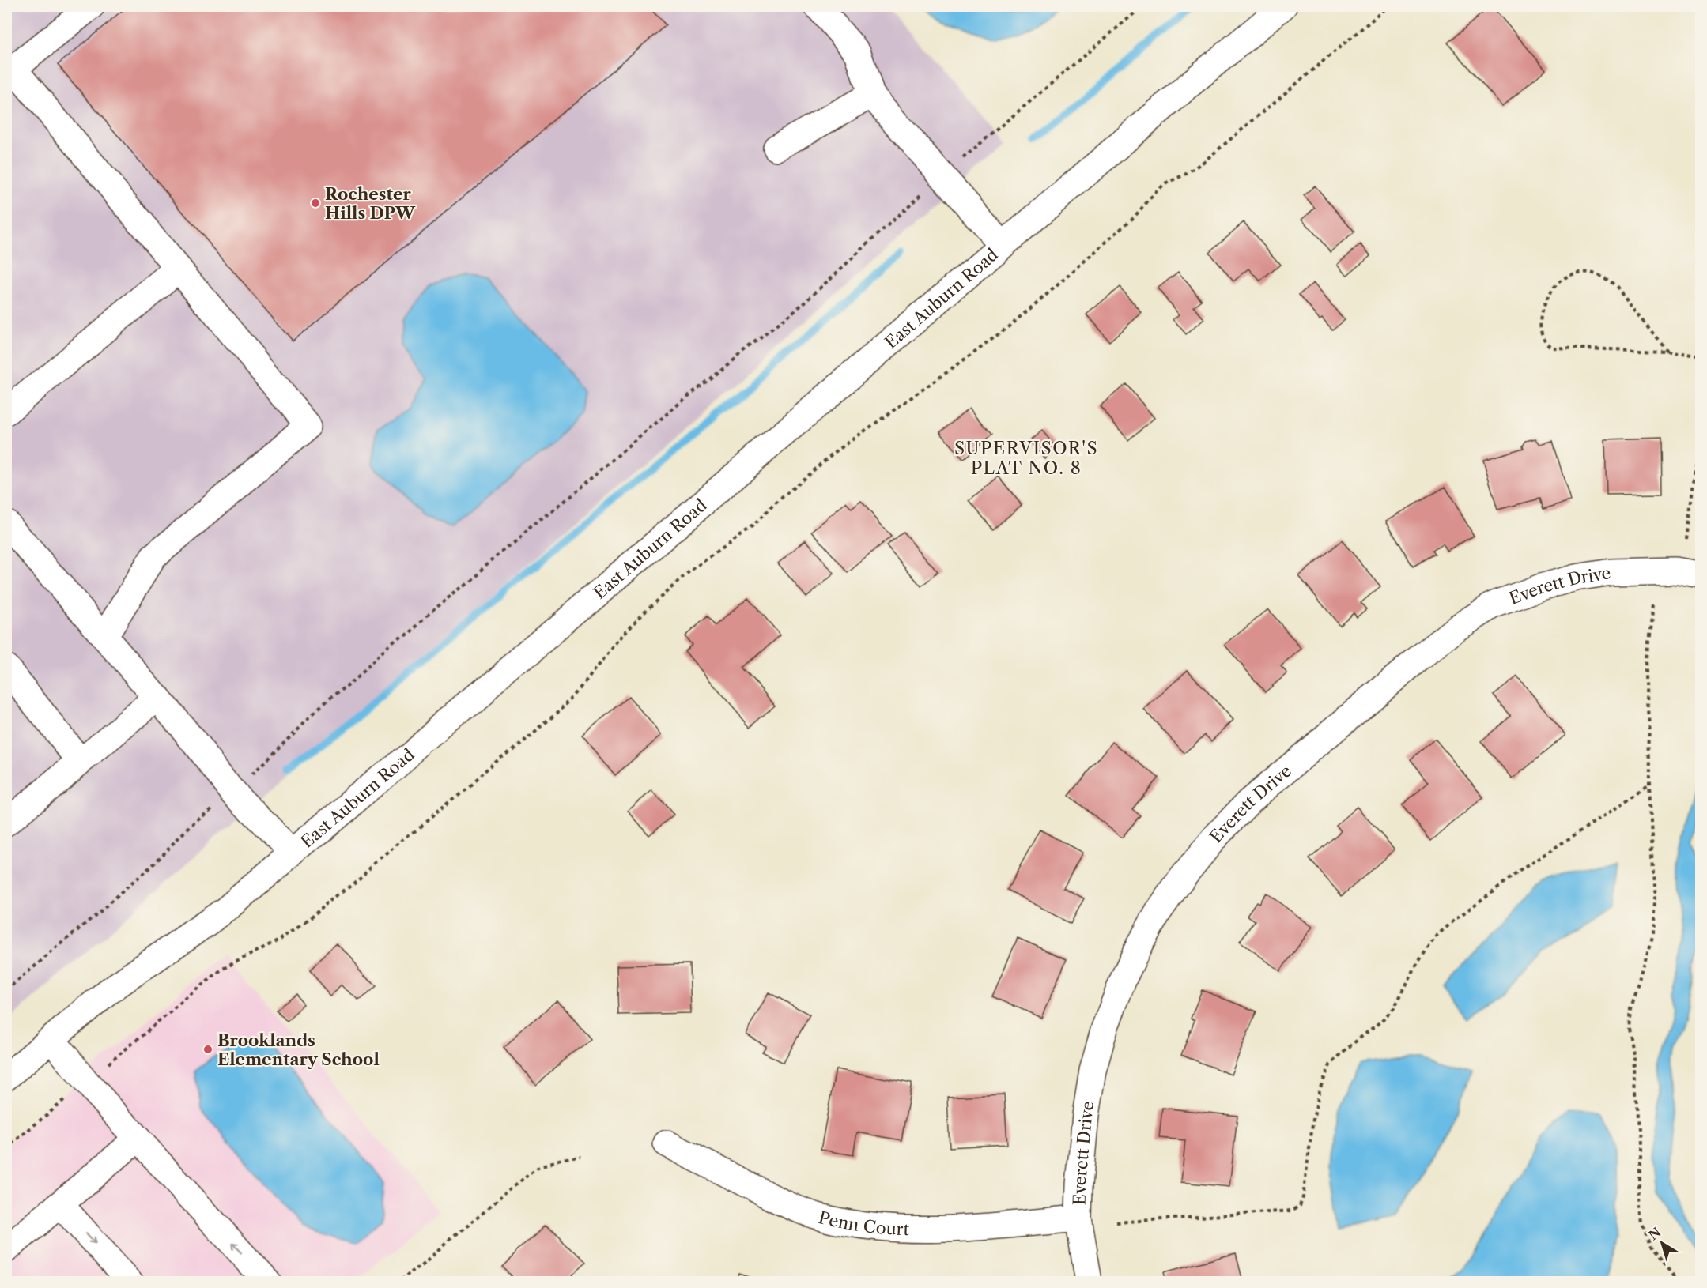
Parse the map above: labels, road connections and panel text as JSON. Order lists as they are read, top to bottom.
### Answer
{
  "streets": {
    "main road": ["East Auburn Road", "Everett Drive", "Penn Court"]
  },
  "crossings": [
    ["Everett Drive", "Penn Court"]
  ],
  "districts": ["SUPERVISOR'S PLAT NO. 8"],
  "places": ["Rochester Hills DPW", "Brooklands Elementary School"],
  "north": "top left"
}
